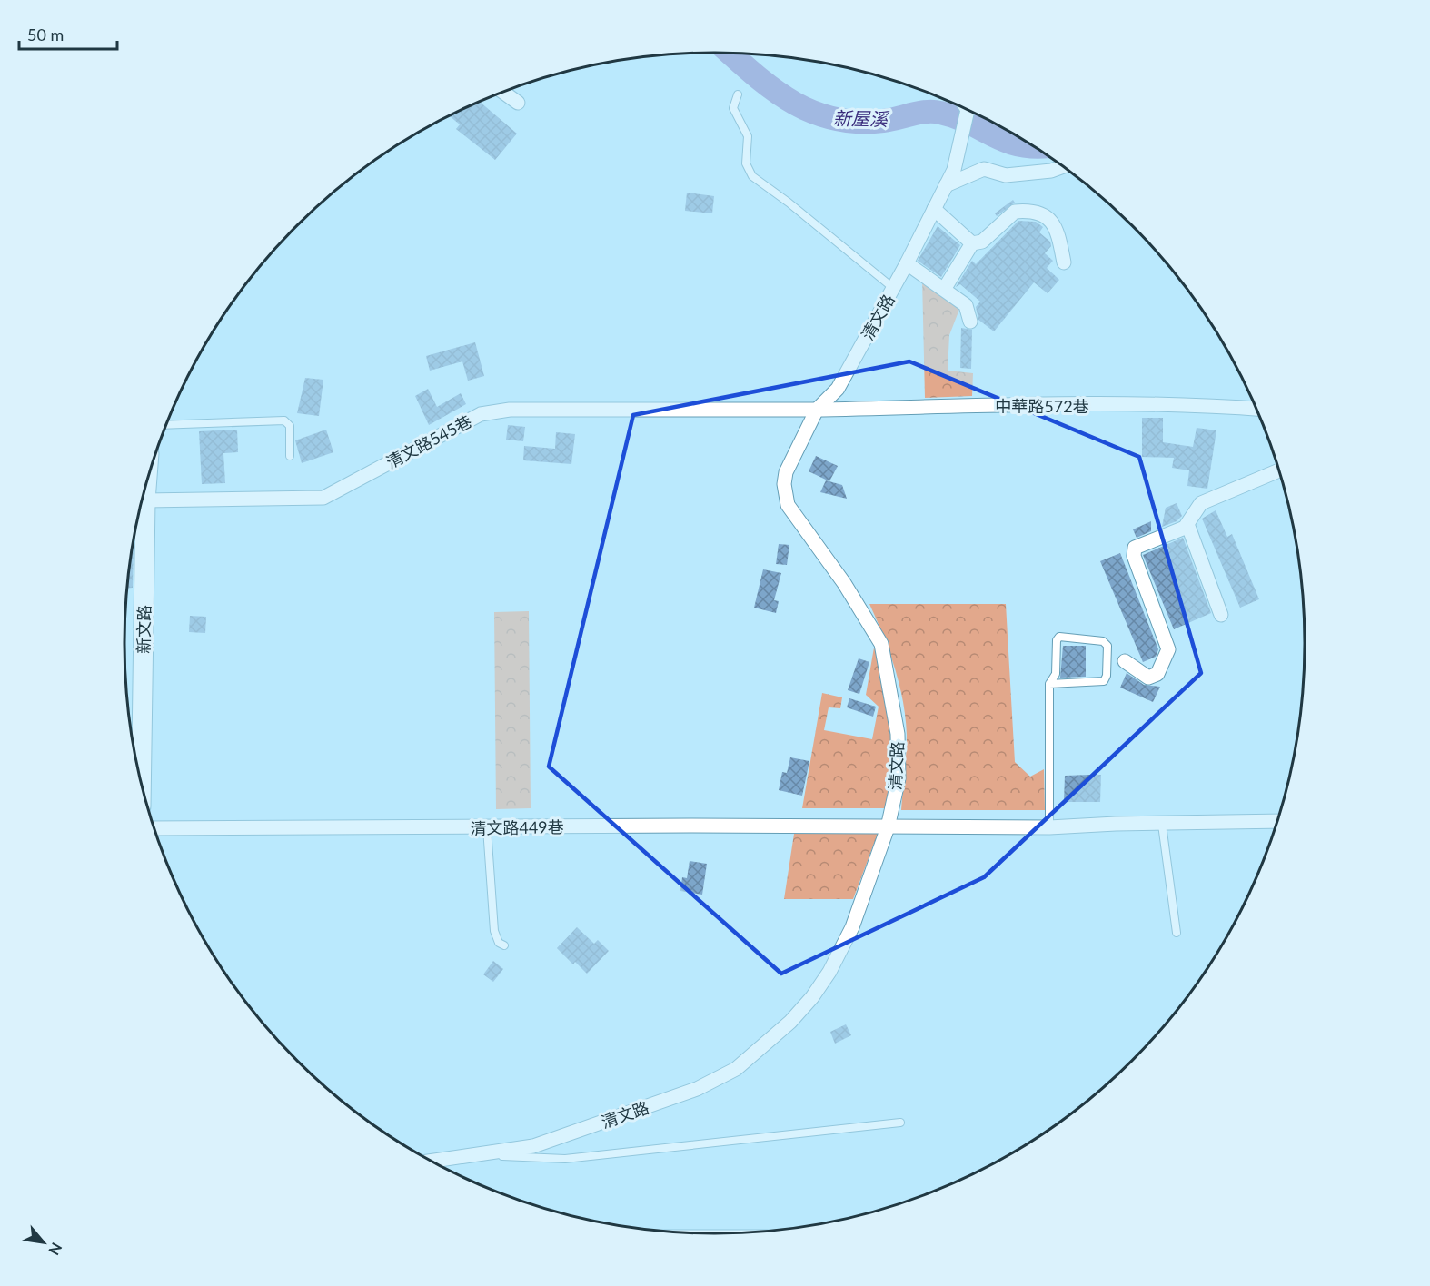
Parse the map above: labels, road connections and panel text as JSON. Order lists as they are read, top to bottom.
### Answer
{
  "streets": {
    "street": [
      "清文路",
      "中華路572巷",
      "清文路545巷",
      "新文路",
      "清文路449巷"
    ]
  },
  "crossings": [
    ["清文路", "中華路572巷"],
    ["清文路", "清文路545巷"],
    ["清文路", "清文路449巷"],
    ["中華路572巷", "清文路545巷"]
  ],
  "water": ["新屋溪"],
  "scale_bar": "50 m",
  "north": "bottom right"
}
